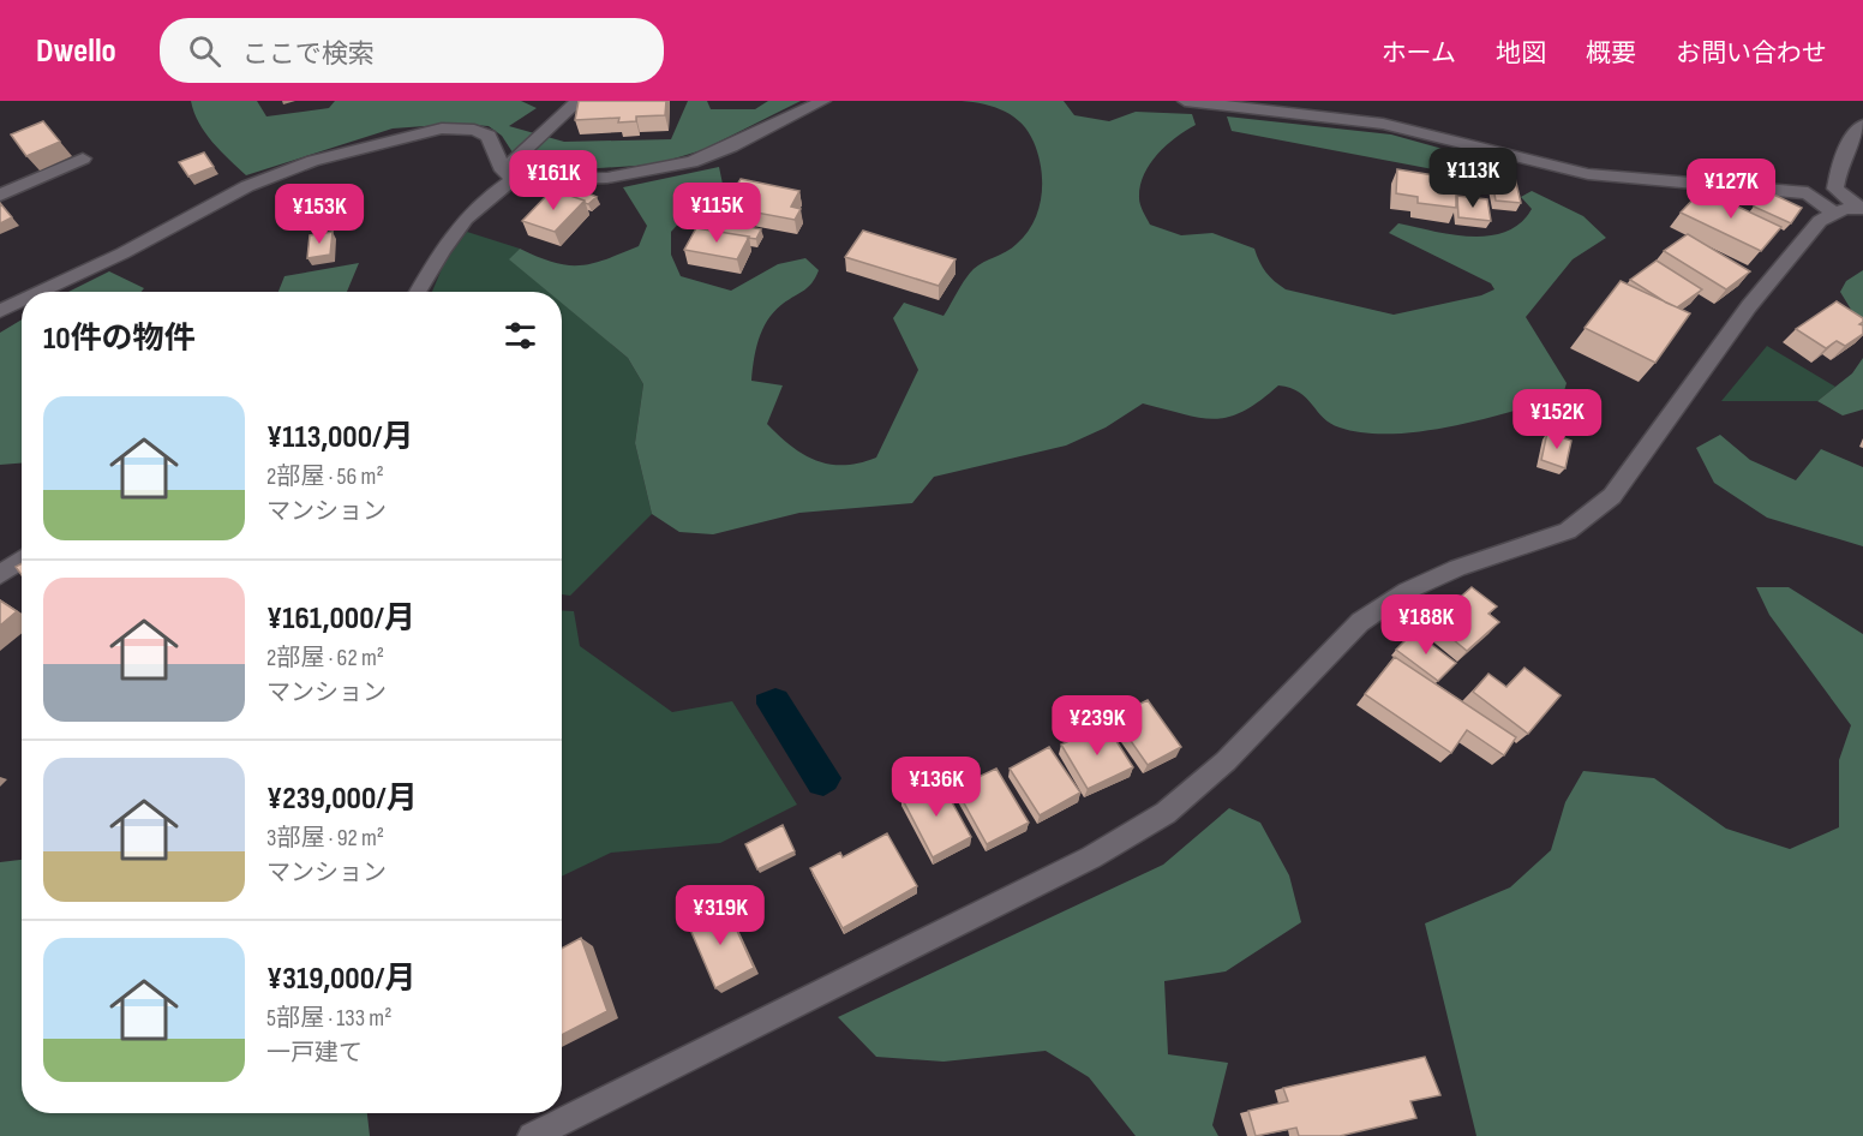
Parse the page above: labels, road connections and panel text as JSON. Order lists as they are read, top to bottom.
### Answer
{
  "page": {
    "header": "Dwello",
    "search": "ここで検索",
    "nav": [
      "ホーム",
      "地図",
      "概要",
      "お問い合わせ"
    ],
    "price": [
      "¥113K",
      "¥161K",
      "¥127K",
      "¥115K",
      "¥153K",
      "¥152K",
      "¥188K",
      "¥239K",
      "¥136K",
      "¥319K"
    ],
    "heading": "10件の物件",
    "list": [
      {
        "name": "¥113,000/月",
        "note": "2部屋 · 56 m² · マンション"
      },
      {
        "name": "¥161,000/月",
        "note": "2部屋 · 62 m² · マンション"
      },
      {
        "name": "¥239,000/月",
        "note": "3部屋 · 92 m² · マンション"
      },
      {
        "name": "¥319,000/月",
        "note": "5部屋 · 133 m² · 一戸建て"
      }
    ]
  }
}
